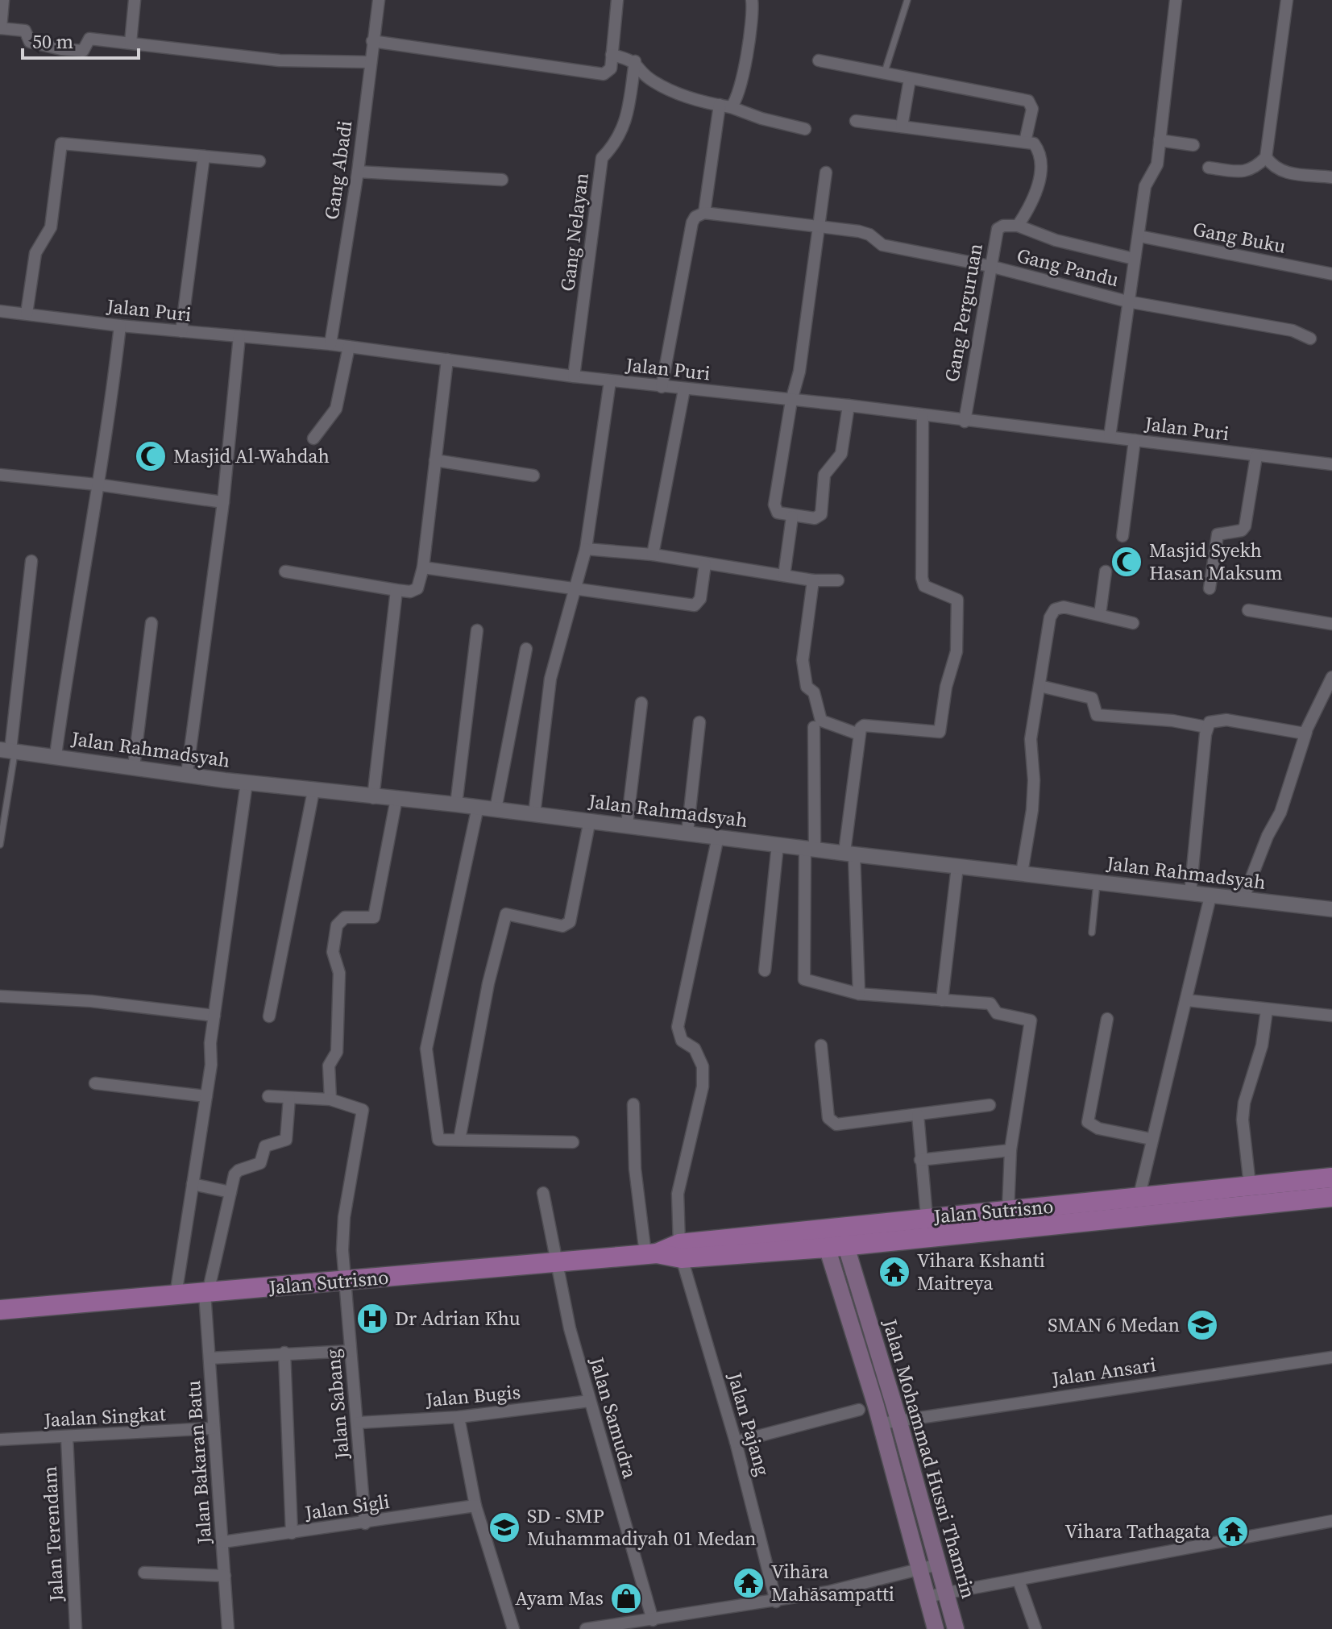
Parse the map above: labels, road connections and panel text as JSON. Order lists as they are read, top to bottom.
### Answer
{
  "streets": {
    "main road": ["Jalan Sutrisno", "Jalan Mohammad Husni Thamrin"],
    "street": [
      "Gang Abadi",
      "Gang Nelayan",
      "Gang Buku",
      "Gang Pandu",
      "Jalan Puri",
      "Gang Perguruan",
      "Jalan Rahmadsyah",
      "Jalan Ansari",
      "Jalan Bugis",
      "Jalan Sabang",
      "Jaalan Singkat",
      "Jalan Samudra",
      "Jalan Pajang",
      "Jalan Bakaran Batu",
      "Jalan Sigli",
      "Jalan Terendam"
    ]
  },
  "crossings": [
    ["Gang Abadi", "Jalan Puri"],
    ["Gang Nelayan", "Jalan Puri"],
    ["Gang Pandu", "Gang Perguruan"],
    ["Jalan Puri", "Gang Perguruan"],
    ["Jalan Rahmadsyah", "Jalan Pajang"],
    ["Jalan Sutrisno", "Jalan Sabang"],
    ["Jalan Sutrisno", "Jalan Samudra"],
    ["Jalan Sutrisno", "Jalan Pajang"],
    ["Jalan Sutrisno", "Jalan Mohammad Husni Thamrin"],
    ["Jalan Sutrisno", "Jalan Bakaran Batu"],
    ["Jalan Ansari", "Jalan Mohammad Husni Thamrin"],
    ["Jalan Bugis", "Jalan Sabang"],
    ["Jalan Bugis", "Jalan Samudra"],
    ["Jalan Sabang", "Jalan Sigli"],
    ["Jaalan Singkat", "Jalan Bakaran Batu"],
    ["Jaalan Singkat", "Jalan Terendam"],
    ["Jalan Bakaran Batu", "Jalan Sigli"]
  ],
  "places": {
    "mosque": ["Masjid Al-Wahdah", "Masjid Syekh Hasan Maksum"],
    "temple": ["Vihara Kshanti Maitreya", "Vihara Tathagata", "Vihāra Mahāsampatti"],
    "hospital": ["Dr Adrian Khu"],
    "school or university": ["SMAN 6 Medan", "SD - SMP Muhammadiyah 01 Medan"],
    "shop": ["Ayam Mas"]
  },
  "scale_bar": "50 m"
}
